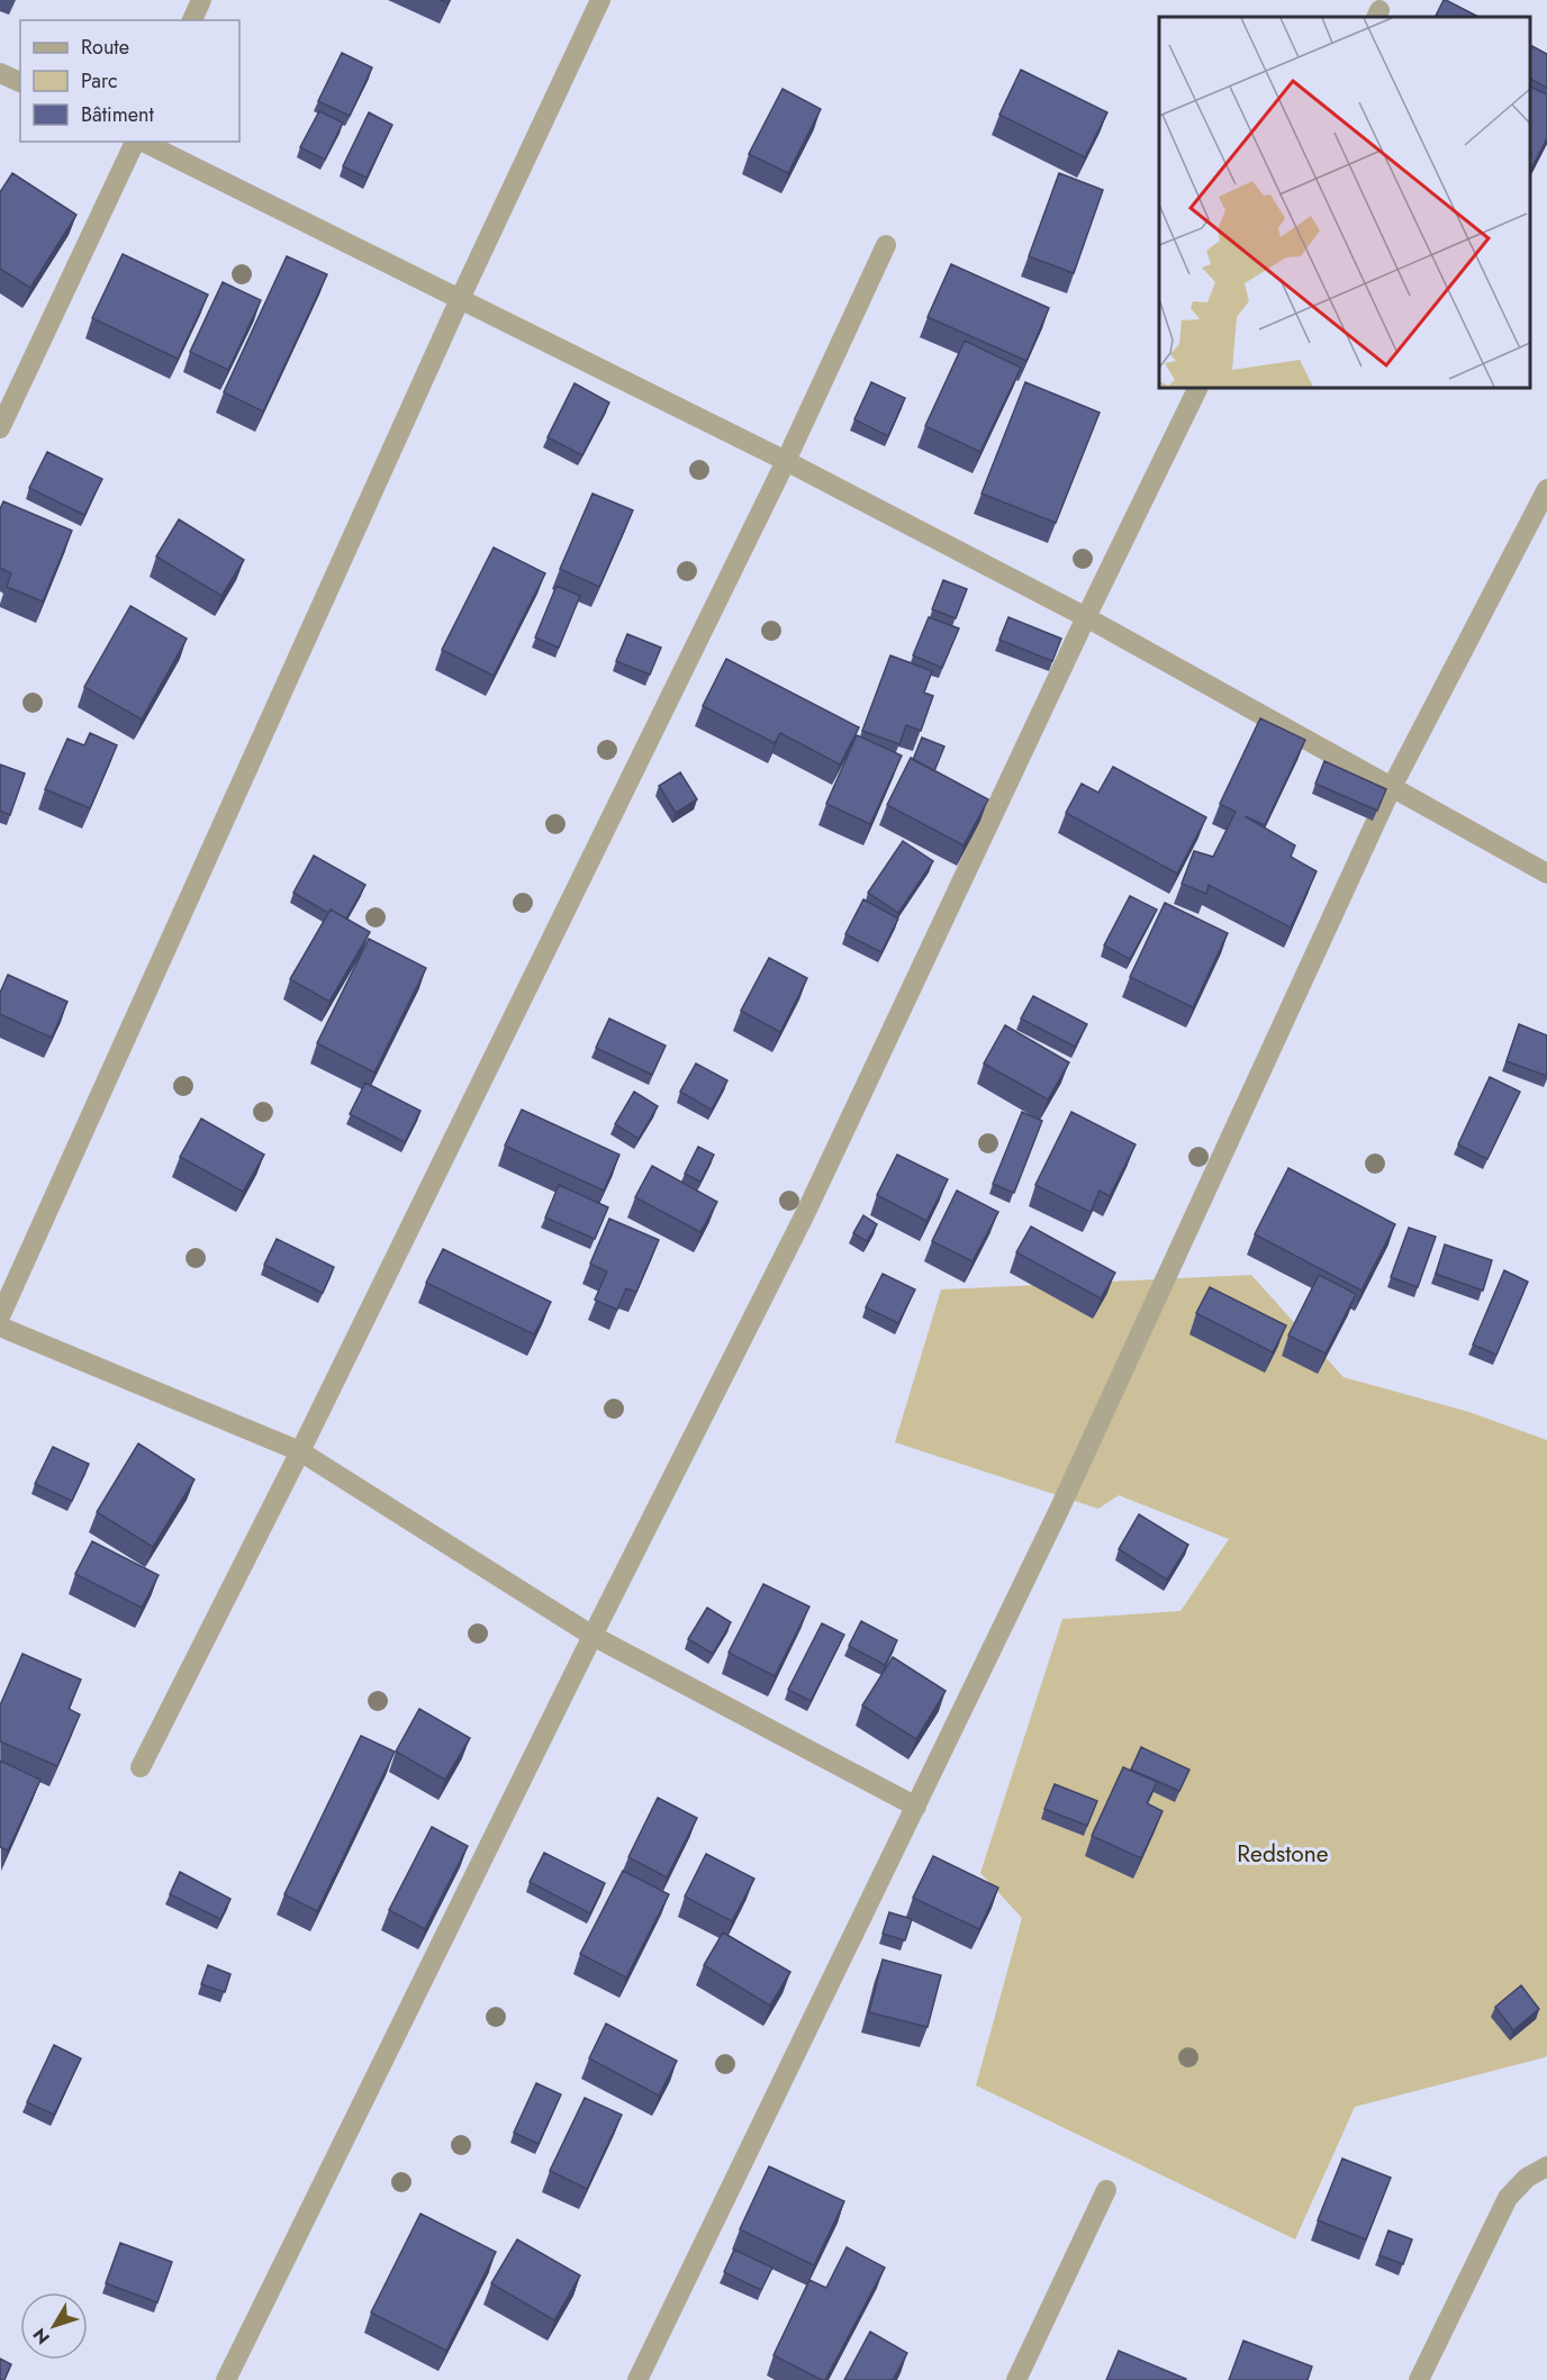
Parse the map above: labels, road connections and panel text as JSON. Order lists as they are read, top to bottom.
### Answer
{
  "parks": ["Redstone"],
  "legend": ["Route", "Parc", "Bâtiment"],
  "north": "bottom left"
}
